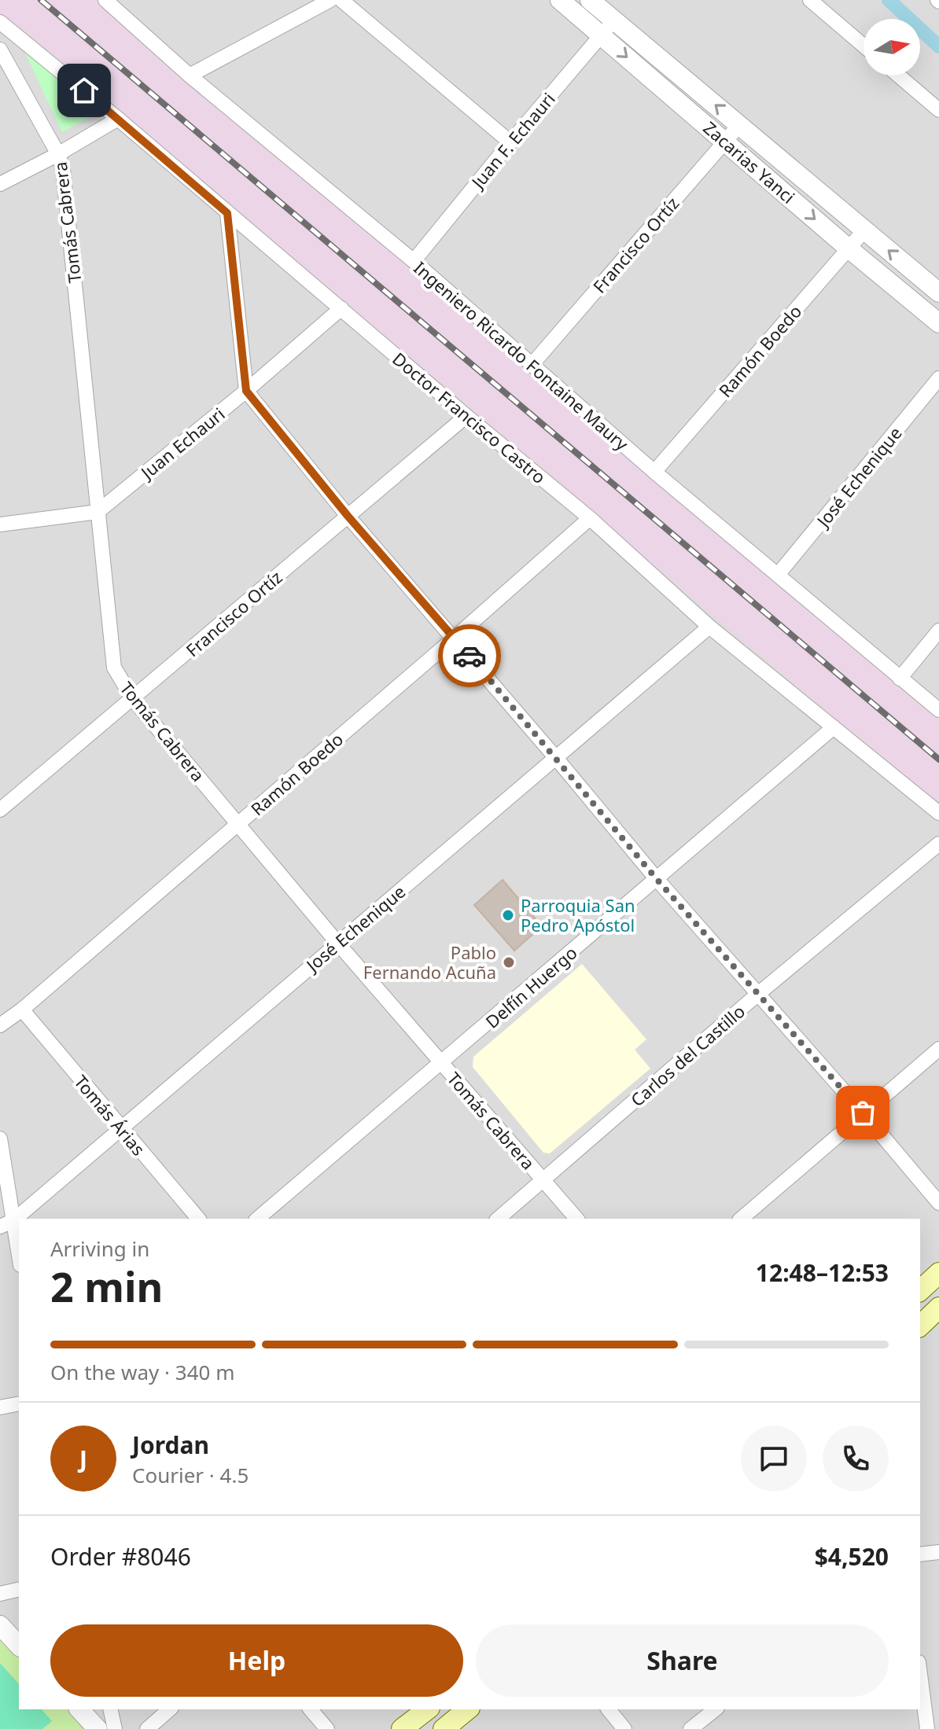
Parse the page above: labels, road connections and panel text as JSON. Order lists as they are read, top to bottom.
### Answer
{
  "streets": {
    "street": [
      "Juan F. Echauri",
      "Zacarias Yanci",
      "Tomás Cabrera",
      "Francisco Ortíz",
      "Ramón Boedo",
      "Ingeniero Ricardo Fontaine Maury",
      "Doctor Francisco Castro",
      "Juan Echauri",
      "José Echenique",
      "Delfín Huergo",
      "Carlos del Castillo",
      "Tomás Árias"
    ]
  },
  "crossings": [
    ["Juan F. Echauri", "Zacarias Yanci"],
    ["Juan F. Echauri", "Ingeniero Ricardo Fontaine Maury"],
    ["Zacarias Yanci", "Francisco Ortíz"],
    ["Zacarias Yanci", "Ramón Boedo"],
    ["Tomás Cabrera", "Francisco Ortíz"],
    ["Tomás Cabrera", "Ramón Boedo"],
    ["Tomás Cabrera", "Juan Echauri"],
    ["Tomás Cabrera", "José Echenique"],
    ["Tomás Cabrera", "Delfín Huergo"],
    ["Tomás Cabrera", "Carlos del Castillo"],
    ["Francisco Ortíz", "Ingeniero Ricardo Fontaine Maury"],
    ["Francisco Ortíz", "Doctor Francisco Castro"],
    ["Ramón Boedo", "Ingeniero Ricardo Fontaine Maury"],
    ["Ramón Boedo", "Doctor Francisco Castro"],
    ["Ramón Boedo", "Tomás Árias"],
    ["Ingeniero Ricardo Fontaine Maury", "José Echenique"],
    ["Doctor Francisco Castro", "Juan Echauri"],
    ["Doctor Francisco Castro", "José Echenique"],
    ["Doctor Francisco Castro", "Delfín Huergo"],
    ["José Echenique", "Tomás Árias"]
  ],
  "places": ["Parroquia San Pedro Apóstol", "Pablo Fernando Acuña"],
  "north": "right",
  "page": {
    "heading": ["2 min", "Arriving in", "12:48–12:53"],
    "panel": [
      "Jordan",
      "Courier · 4.5",
      "Order #8046",
      "$4,520"
    ],
    "bar": "On the way · 340 m",
    "round": "J",
    "buttons": ["Help", "Share"]
  }
}
